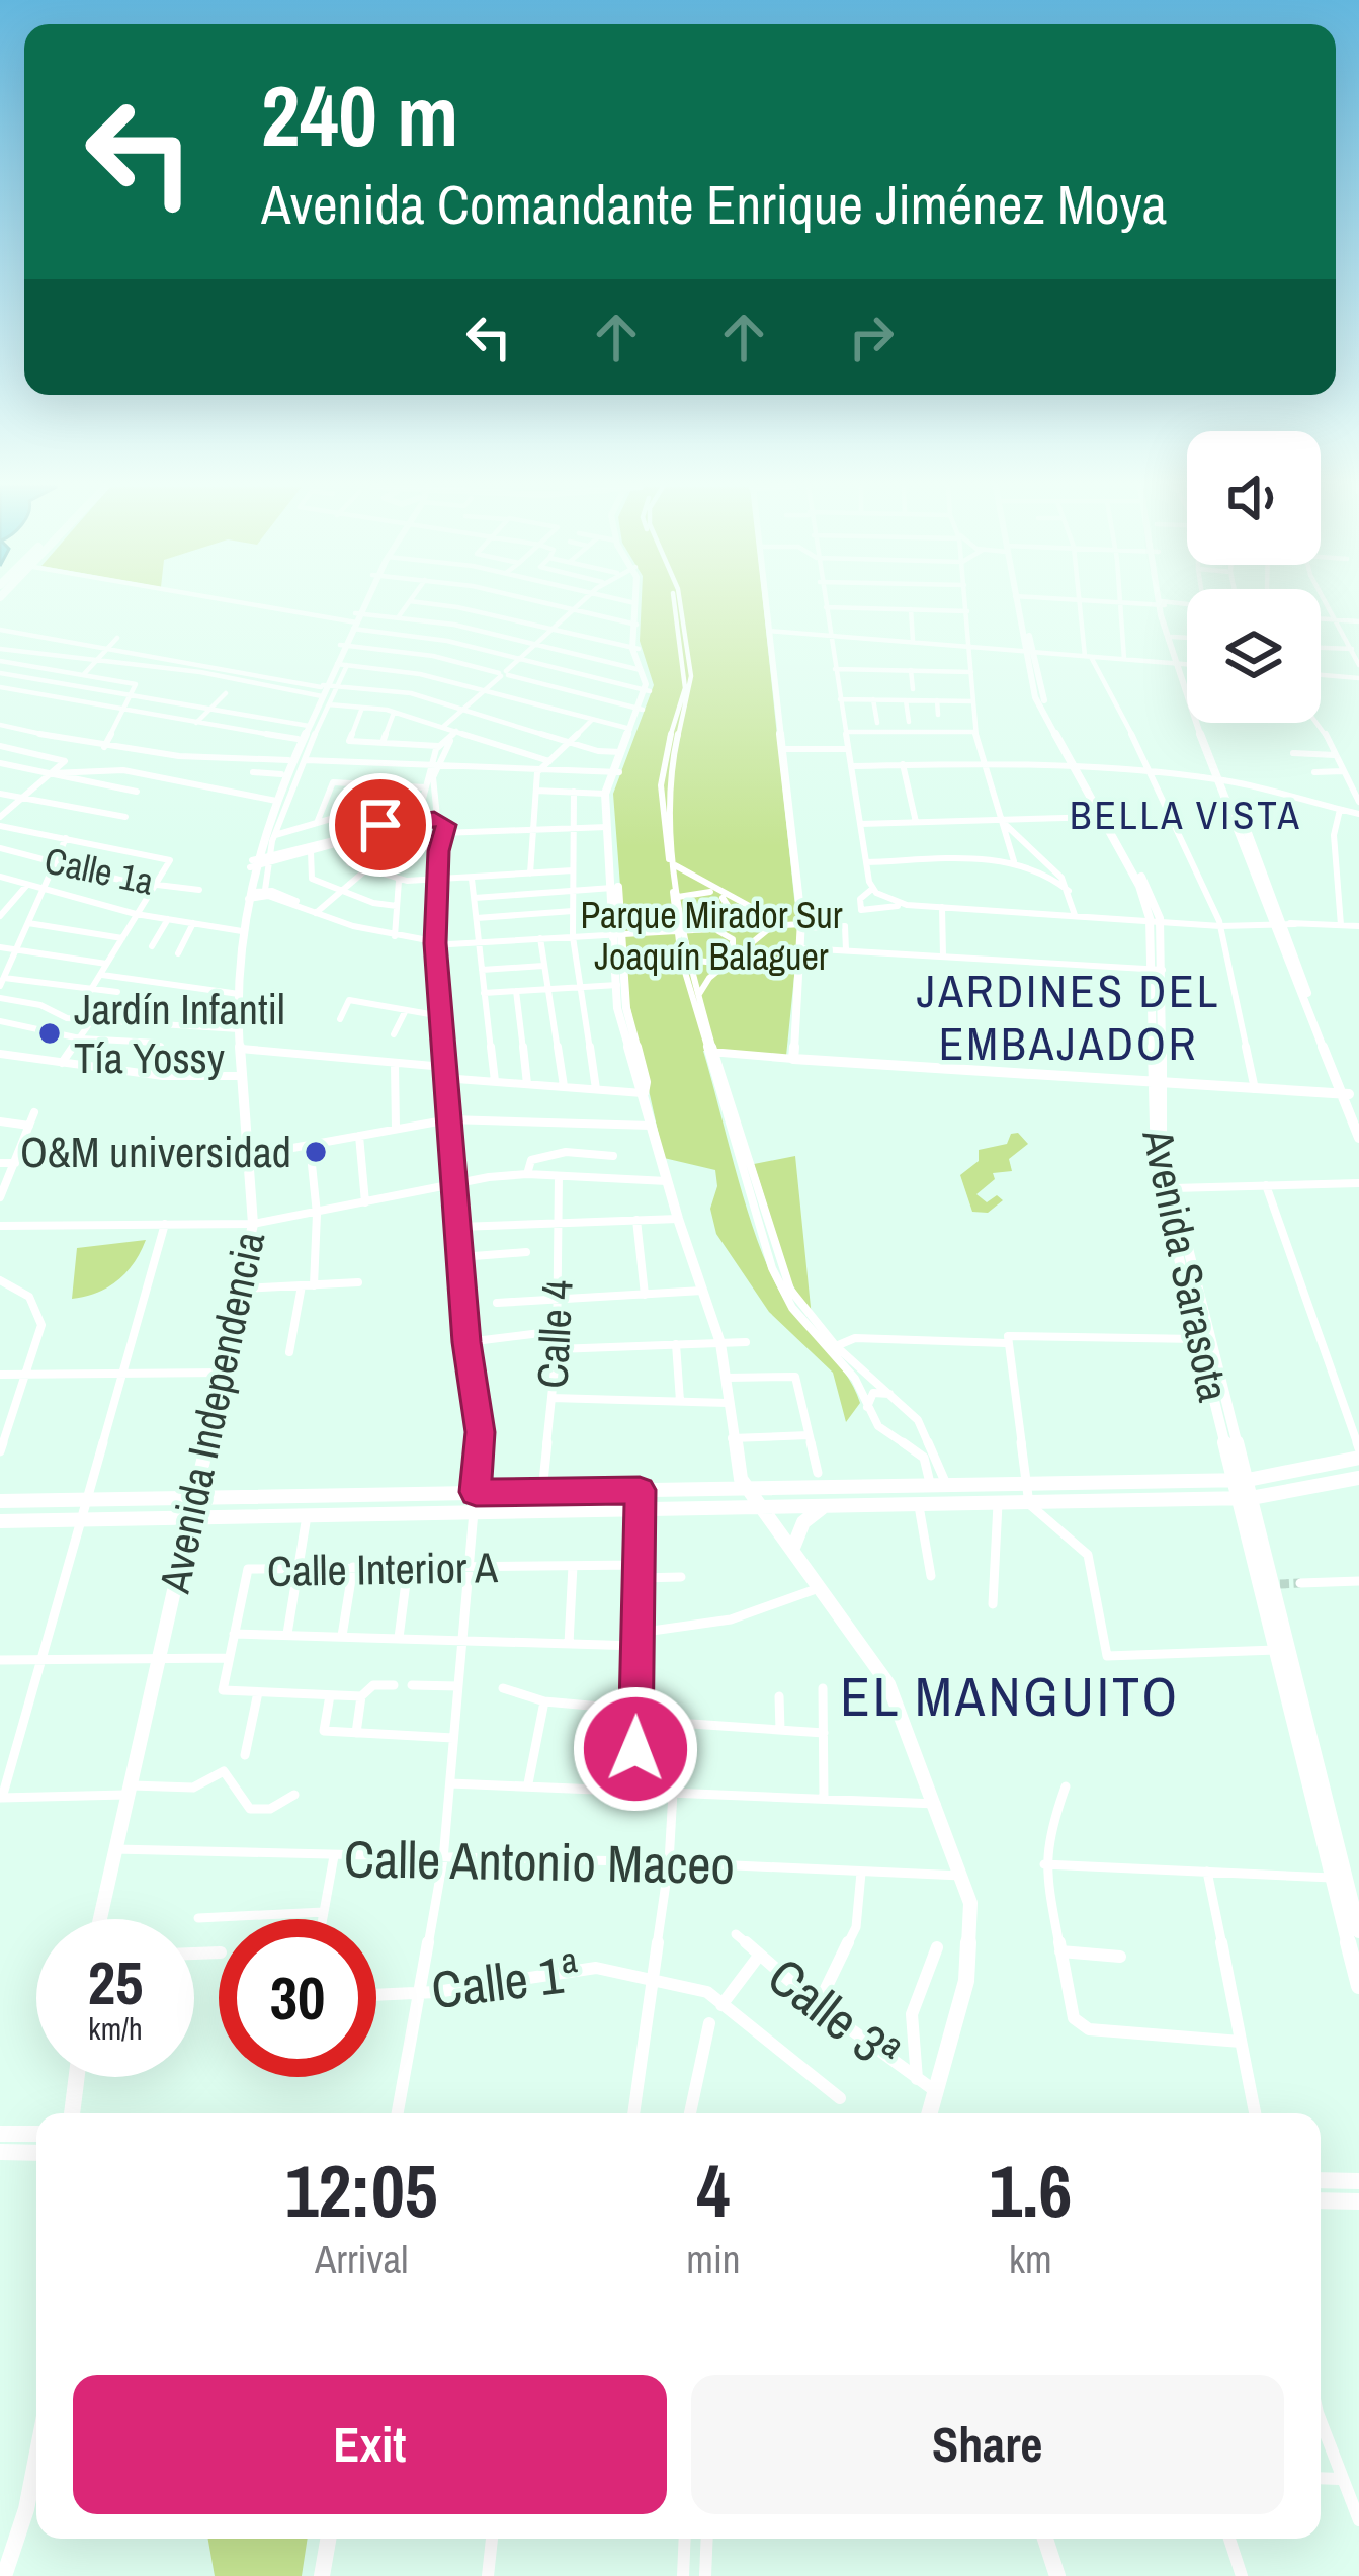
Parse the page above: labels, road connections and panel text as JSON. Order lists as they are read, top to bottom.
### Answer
{
  "streets": {
    "main road": ["Avenida Sarasota", "Avenida Independencia"],
    "street": [
      "Calle 1a",
      "Calle 4",
      "Calle Interior A",
      "Calle Antonio Maceo",
      "Calle 1ª",
      "Calle 3ª"
    ]
  },
  "crossings": [
    ["Avenida Independencia", "Calle Antonio Maceo"]
  ],
  "districts": ["BELLA VISTA", "JARDINES DEL EMBAJADOR", "EL MANGUITO"],
  "parks": ["Parque Mirador Sur Joaquín Balaguer"],
  "places": ["Jardín Infantil Tía Yossy", "O&M universidad"],
  "page": {
    "turn": ["240 m", "Avenida Comandante Enrique Jiménez Moya"],
    "speed": "25 km/h",
    "limit": "30",
    "eta": [
      "12:05",
      "Arrival",
      "4",
      "min",
      "1.6",
      "km"
    ],
    "buttons": ["Exit", "Share"]
  }
}
